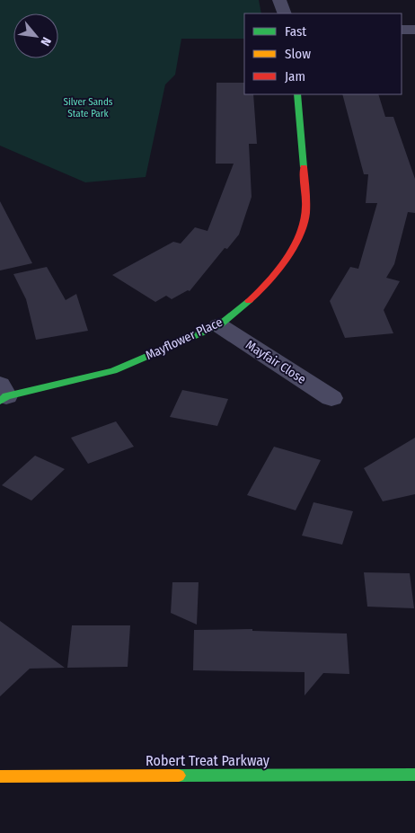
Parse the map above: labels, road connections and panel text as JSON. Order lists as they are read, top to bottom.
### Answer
{
  "streets": {
    "street": ["Mayflower Place", "Mayfair Close", "Robert Treat Parkway"]
  },
  "crossings": [
    ["Mayflower Place", "Mayfair Close"]
  ],
  "parks": ["Silver Sands State Park"],
  "legend": ["Fast", "Slow", "Jam"],
  "north": "bottom right"
}
